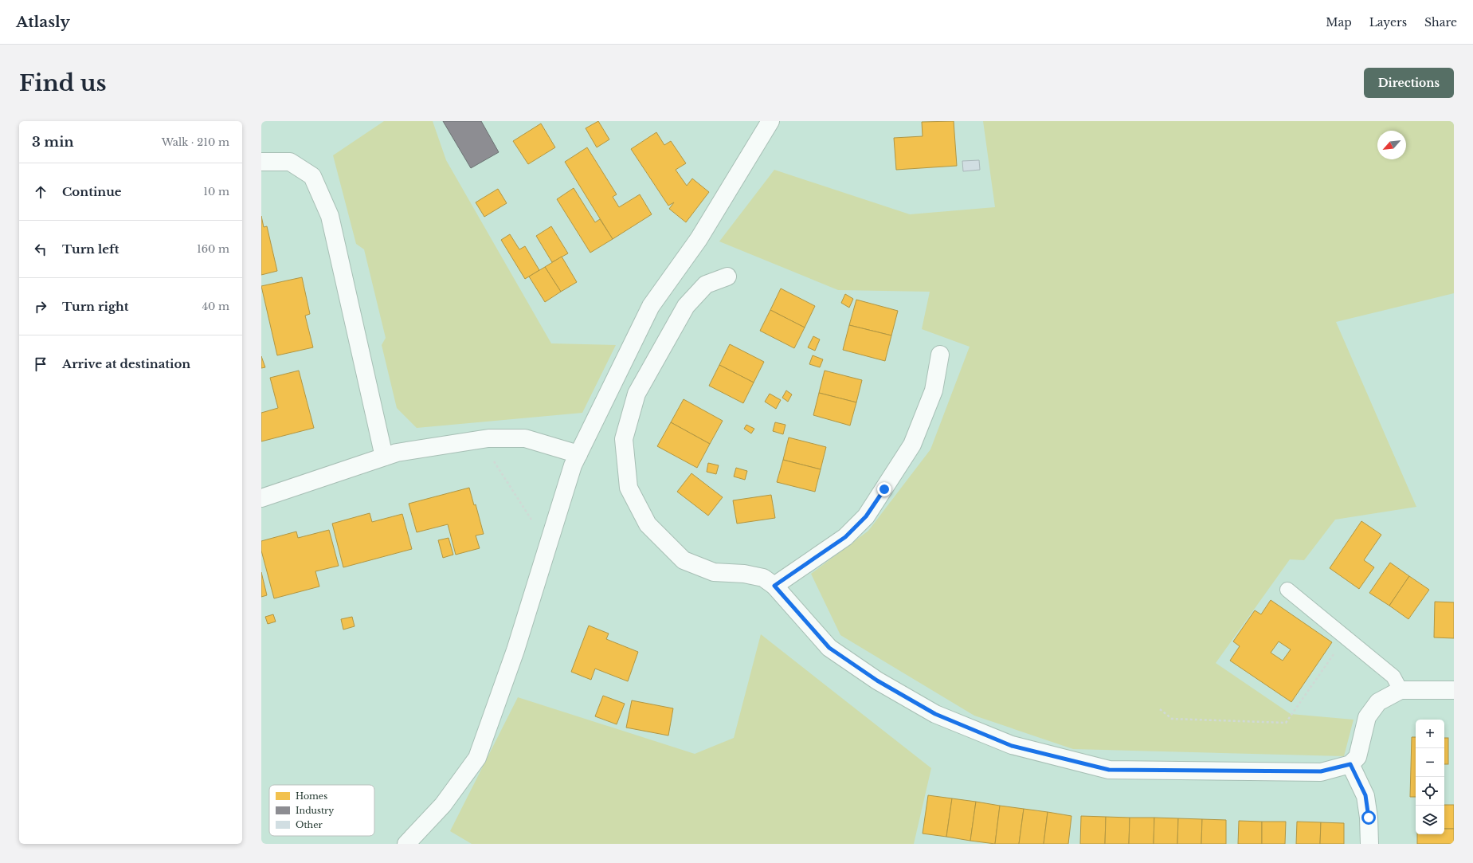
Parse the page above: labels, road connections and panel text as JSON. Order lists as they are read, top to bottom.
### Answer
{
  "legend": ["Homes", "Industry", "Other"],
  "north": "bottom left",
  "page": {
    "header": "Atlasly",
    "nav": ["Map", "Layers", "Share"],
    "buttons": "Directions",
    "title": "Find us",
    "heading": ["3 min", "Walk · 210 m"],
    "list": [
      ["Continue", "10 m"],
      ["Turn left", "160 m"],
      ["Turn right", "40 m"],
      "Arrive at destination"
    ],
    "map_buttons": ["+", "−"]
  }
}
